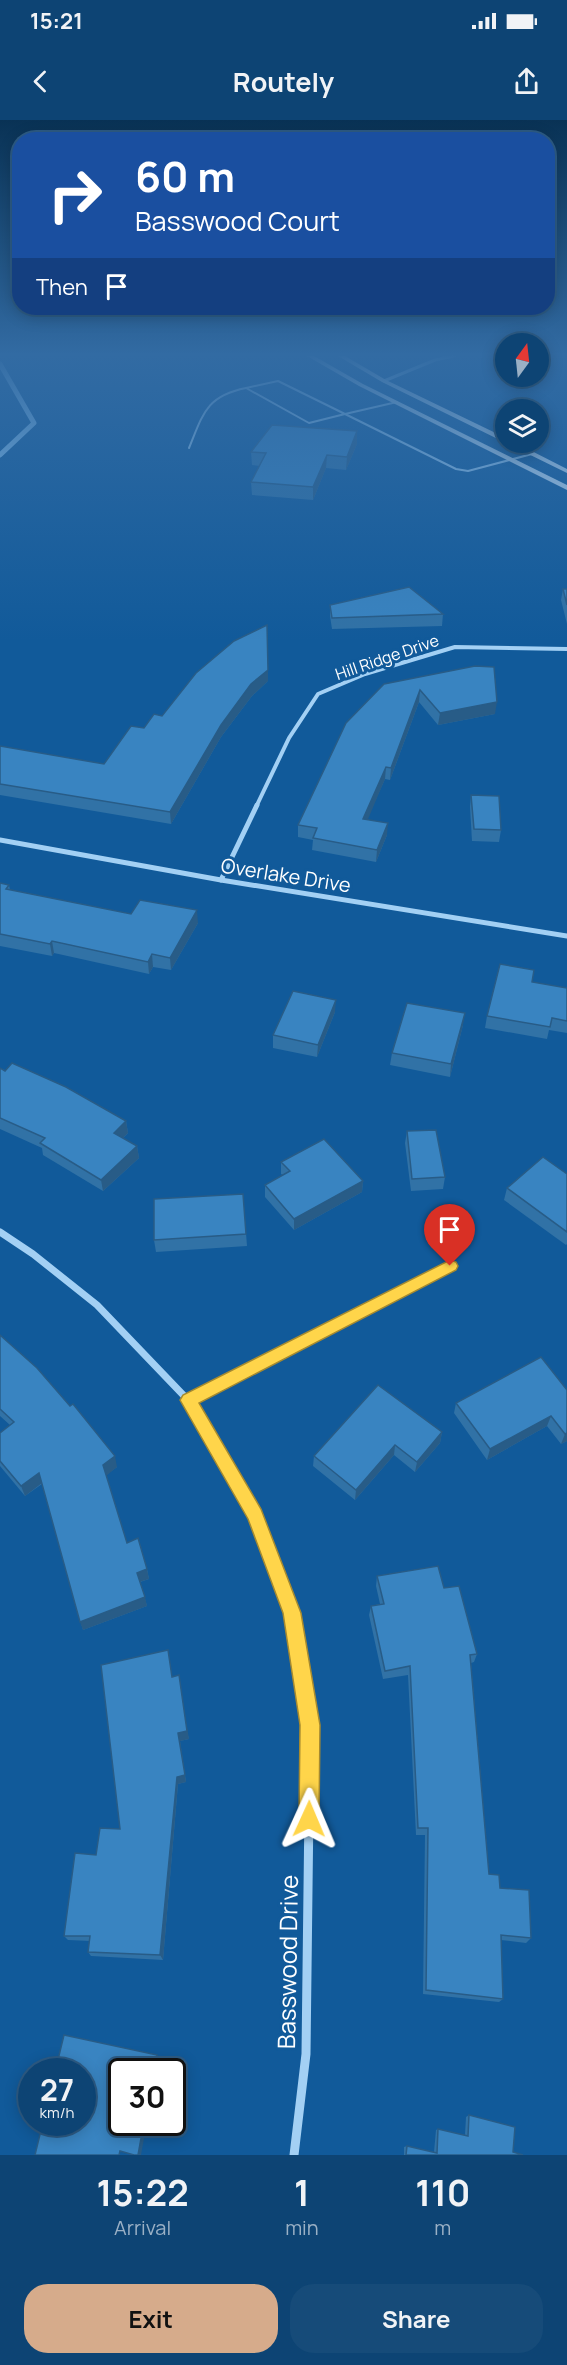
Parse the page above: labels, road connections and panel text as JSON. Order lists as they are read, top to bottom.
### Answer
{
  "streets": {
    "street": ["Hill Ridge Drive", "Overlake Drive", "Basswood Drive"]
  },
  "crossings": [
    ["Hill Ridge Drive", "Overlake Drive"]
  ],
  "north": "top",
  "page": {
    "status": "15:21",
    "header": "Routely",
    "turn": ["60 m", "Basswood Court"],
    "then": "Then",
    "speed": "27 km/h",
    "limit": "30",
    "eta": [
      "15:22",
      "Arrival",
      "1",
      "min",
      "110",
      "m"
    ],
    "buttons": ["Exit", "Share"]
  }
}
